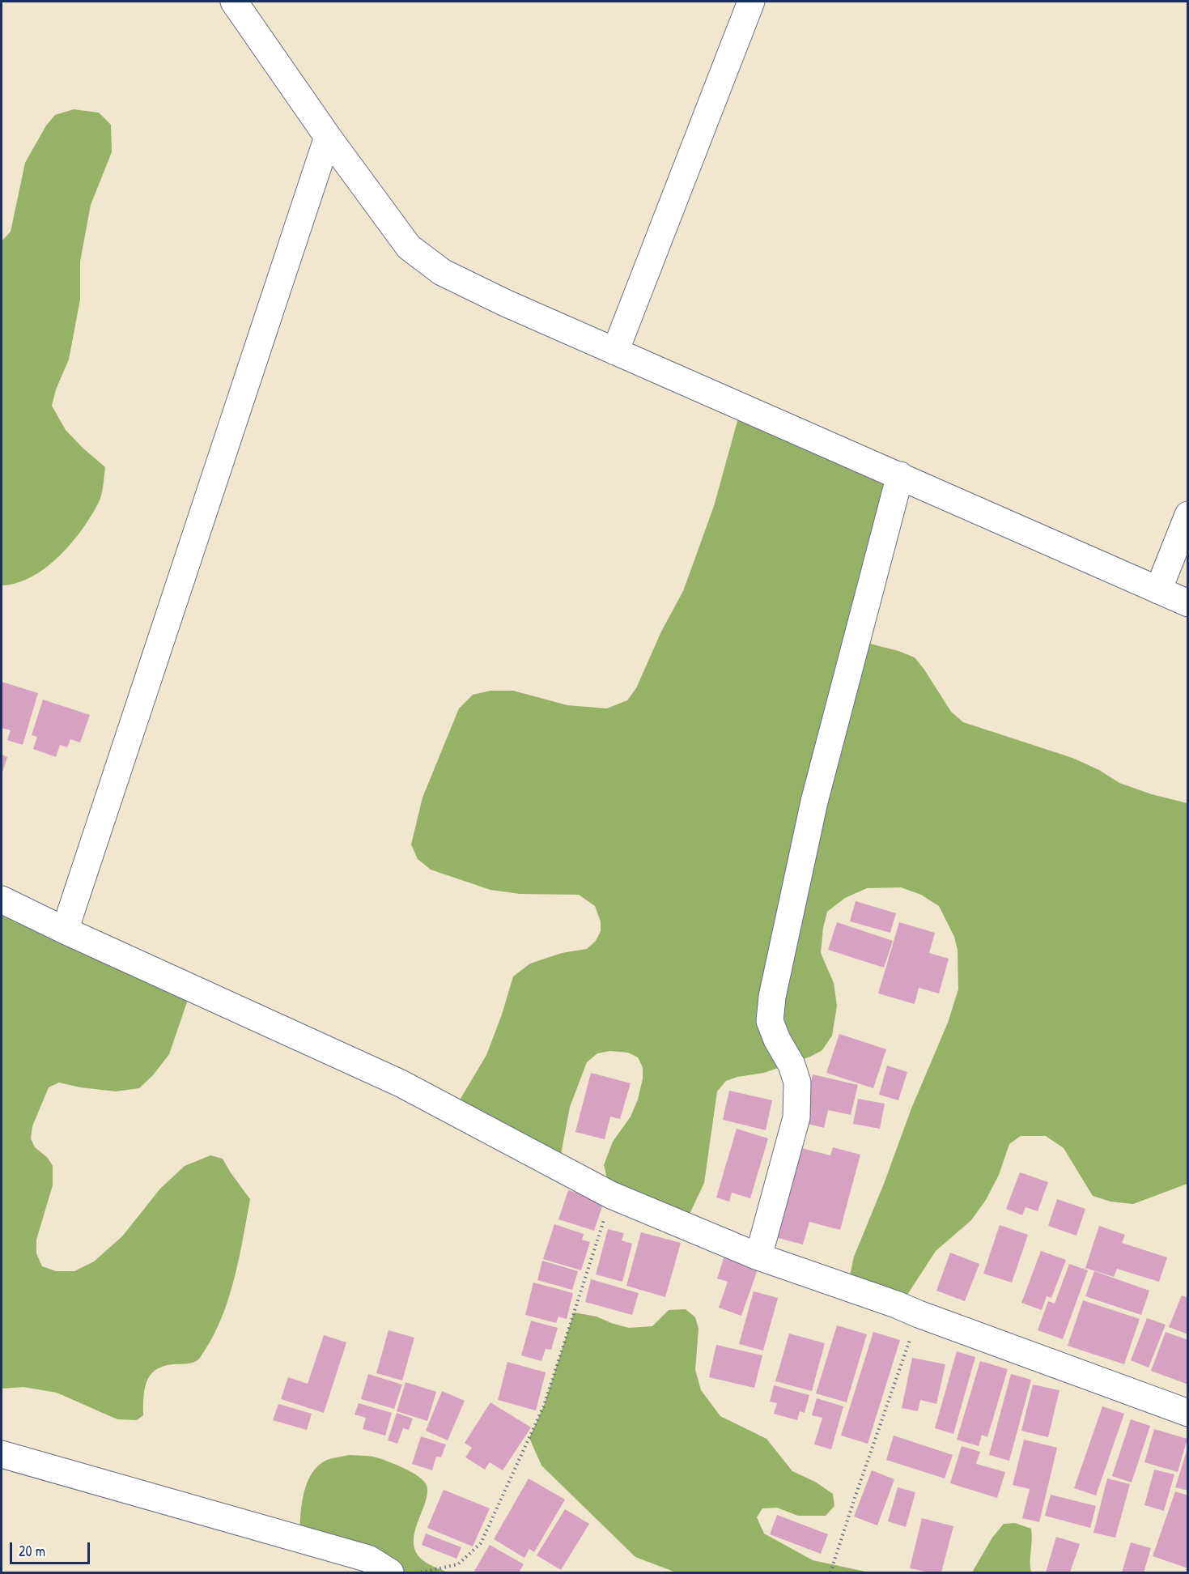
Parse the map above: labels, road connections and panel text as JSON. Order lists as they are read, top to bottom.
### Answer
{
  "scale_bar": "20 m"
}
